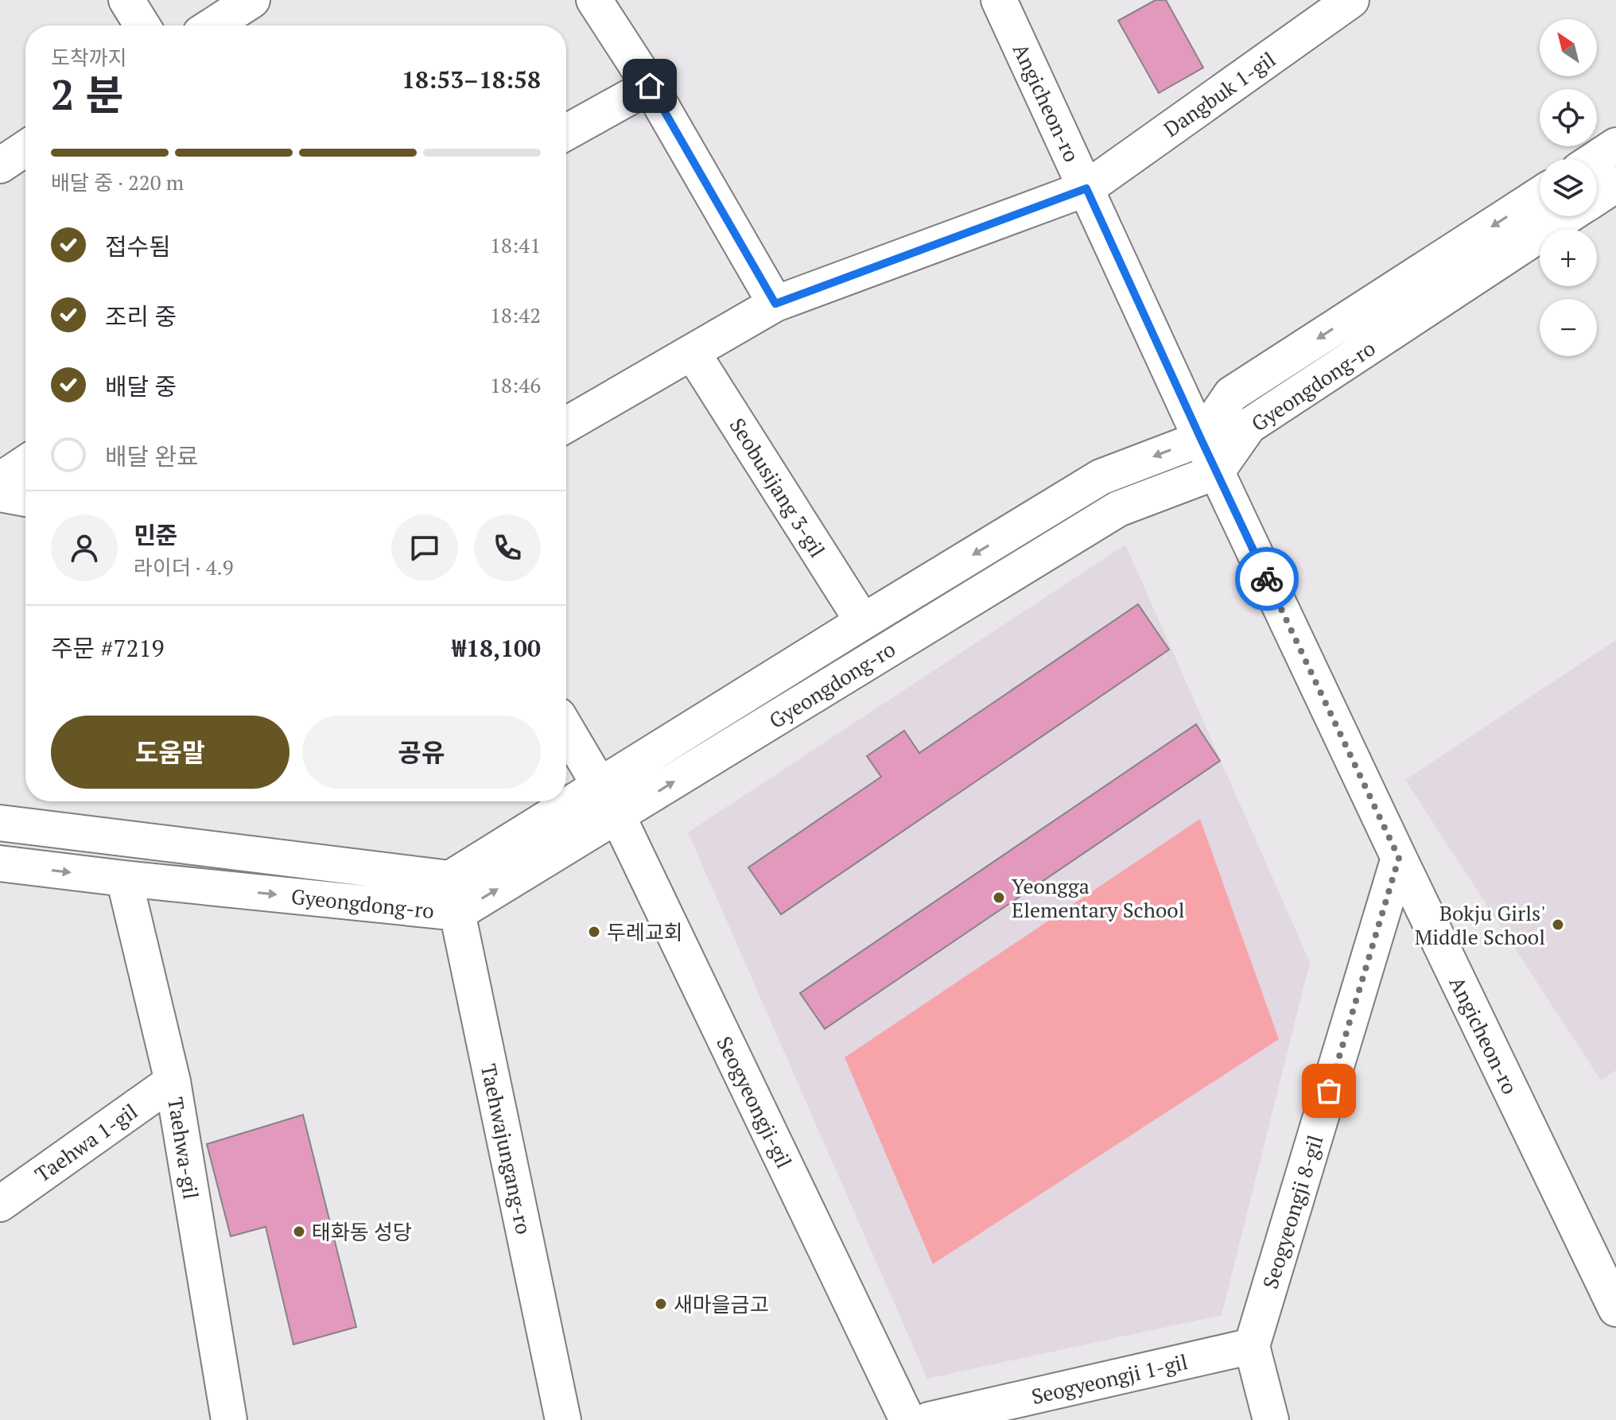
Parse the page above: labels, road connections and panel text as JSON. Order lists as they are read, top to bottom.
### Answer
{
  "streets": {
    "street": [
      "Dangbuk 1-gil",
      "Angicheon-ro",
      "Gyeongdong-ro",
      "Seobusijang 3-gil",
      "Seogyeongji-gil",
      "Taehwa 1-gil",
      "Taehwa-gil",
      "Taehwajungang-ro",
      "Seogyeongji 8-gil",
      "Seogyeongji 1-gil"
    ]
  },
  "crossings": [
    ["Dangbuk 1-gil", "Angicheon-ro"],
    ["Angicheon-ro", "Gyeongdong-ro"],
    ["Angicheon-ro", "Seogyeongji 8-gil"],
    ["Gyeongdong-ro", "Seobusijang 3-gil"],
    ["Gyeongdong-ro", "Seogyeongji-gil"],
    ["Gyeongdong-ro", "Taehwa-gil"],
    ["Gyeongdong-ro", "Taehwajungang-ro"],
    ["Taehwa 1-gil", "Taehwa-gil"],
    ["Seogyeongji 8-gil", "Seogyeongji 1-gil"]
  ],
  "places": [
    "Yeongga Elementary School",
    "Bokju Girls' Middle School",
    "두레교회",
    "태화동 성당",
    "새마을금고"
  ],
  "north": "top left",
  "page": {
    "map_buttons": ["+", "−"],
    "heading": ["2 분", "도착까지", "18:53–18:58"],
    "panel": [
      "민준",
      "라이더 · 4.9",
      "주문 #7219",
      "₩18,100"
    ],
    "bar": "배달 중 · 220 m",
    "list": [
      ["접수됨", "18:41"],
      ["조리 중", "18:42"],
      ["배달 중", "18:46"],
      "배달 완료"
    ],
    "buttons": ["도움말", "공유"]
  }
}
